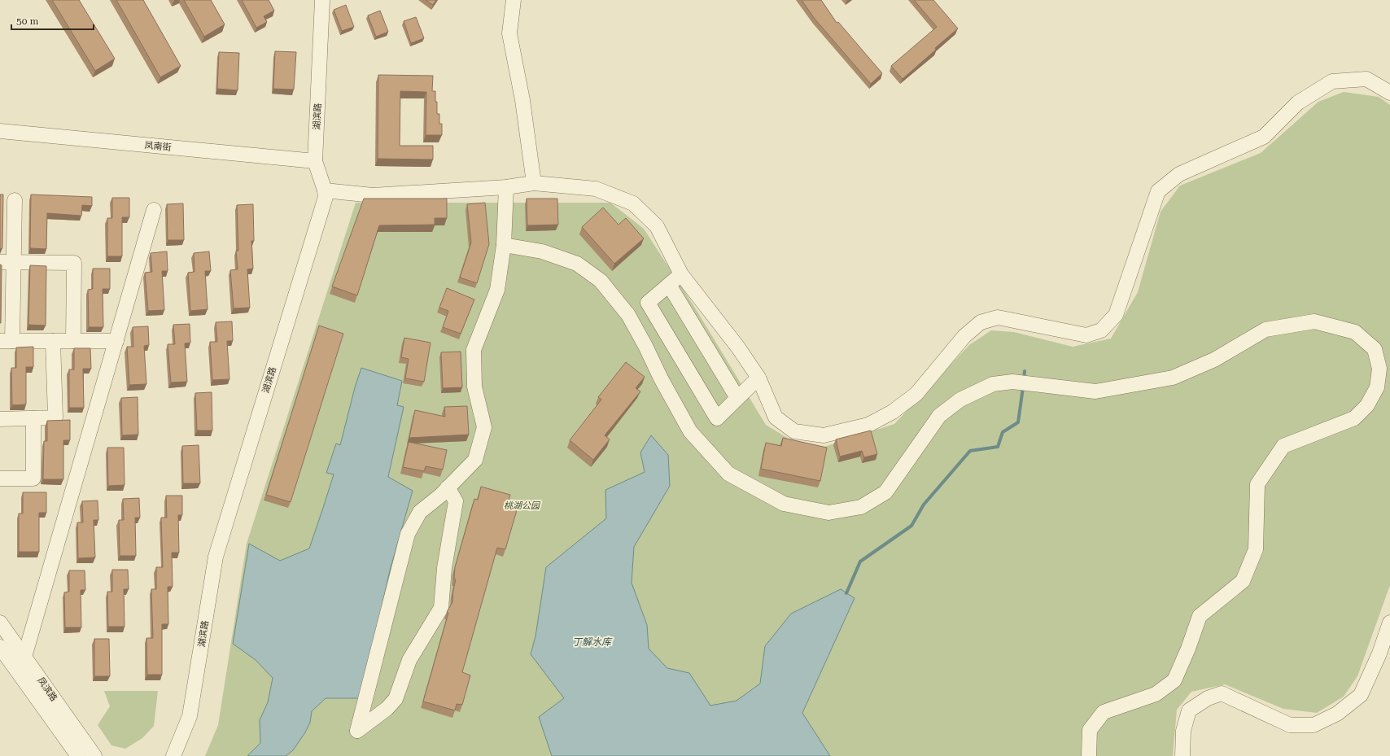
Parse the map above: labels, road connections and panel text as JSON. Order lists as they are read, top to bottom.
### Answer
{
  "streets": {
    "street": ["湖滨路", "凤南街", "凤滨路"]
  },
  "crossings": [
    ["湖滨路", "凤南街"]
  ],
  "water": ["丁解水库"],
  "parks": ["桃湖公园"],
  "scale_bar": "50 m"
}
